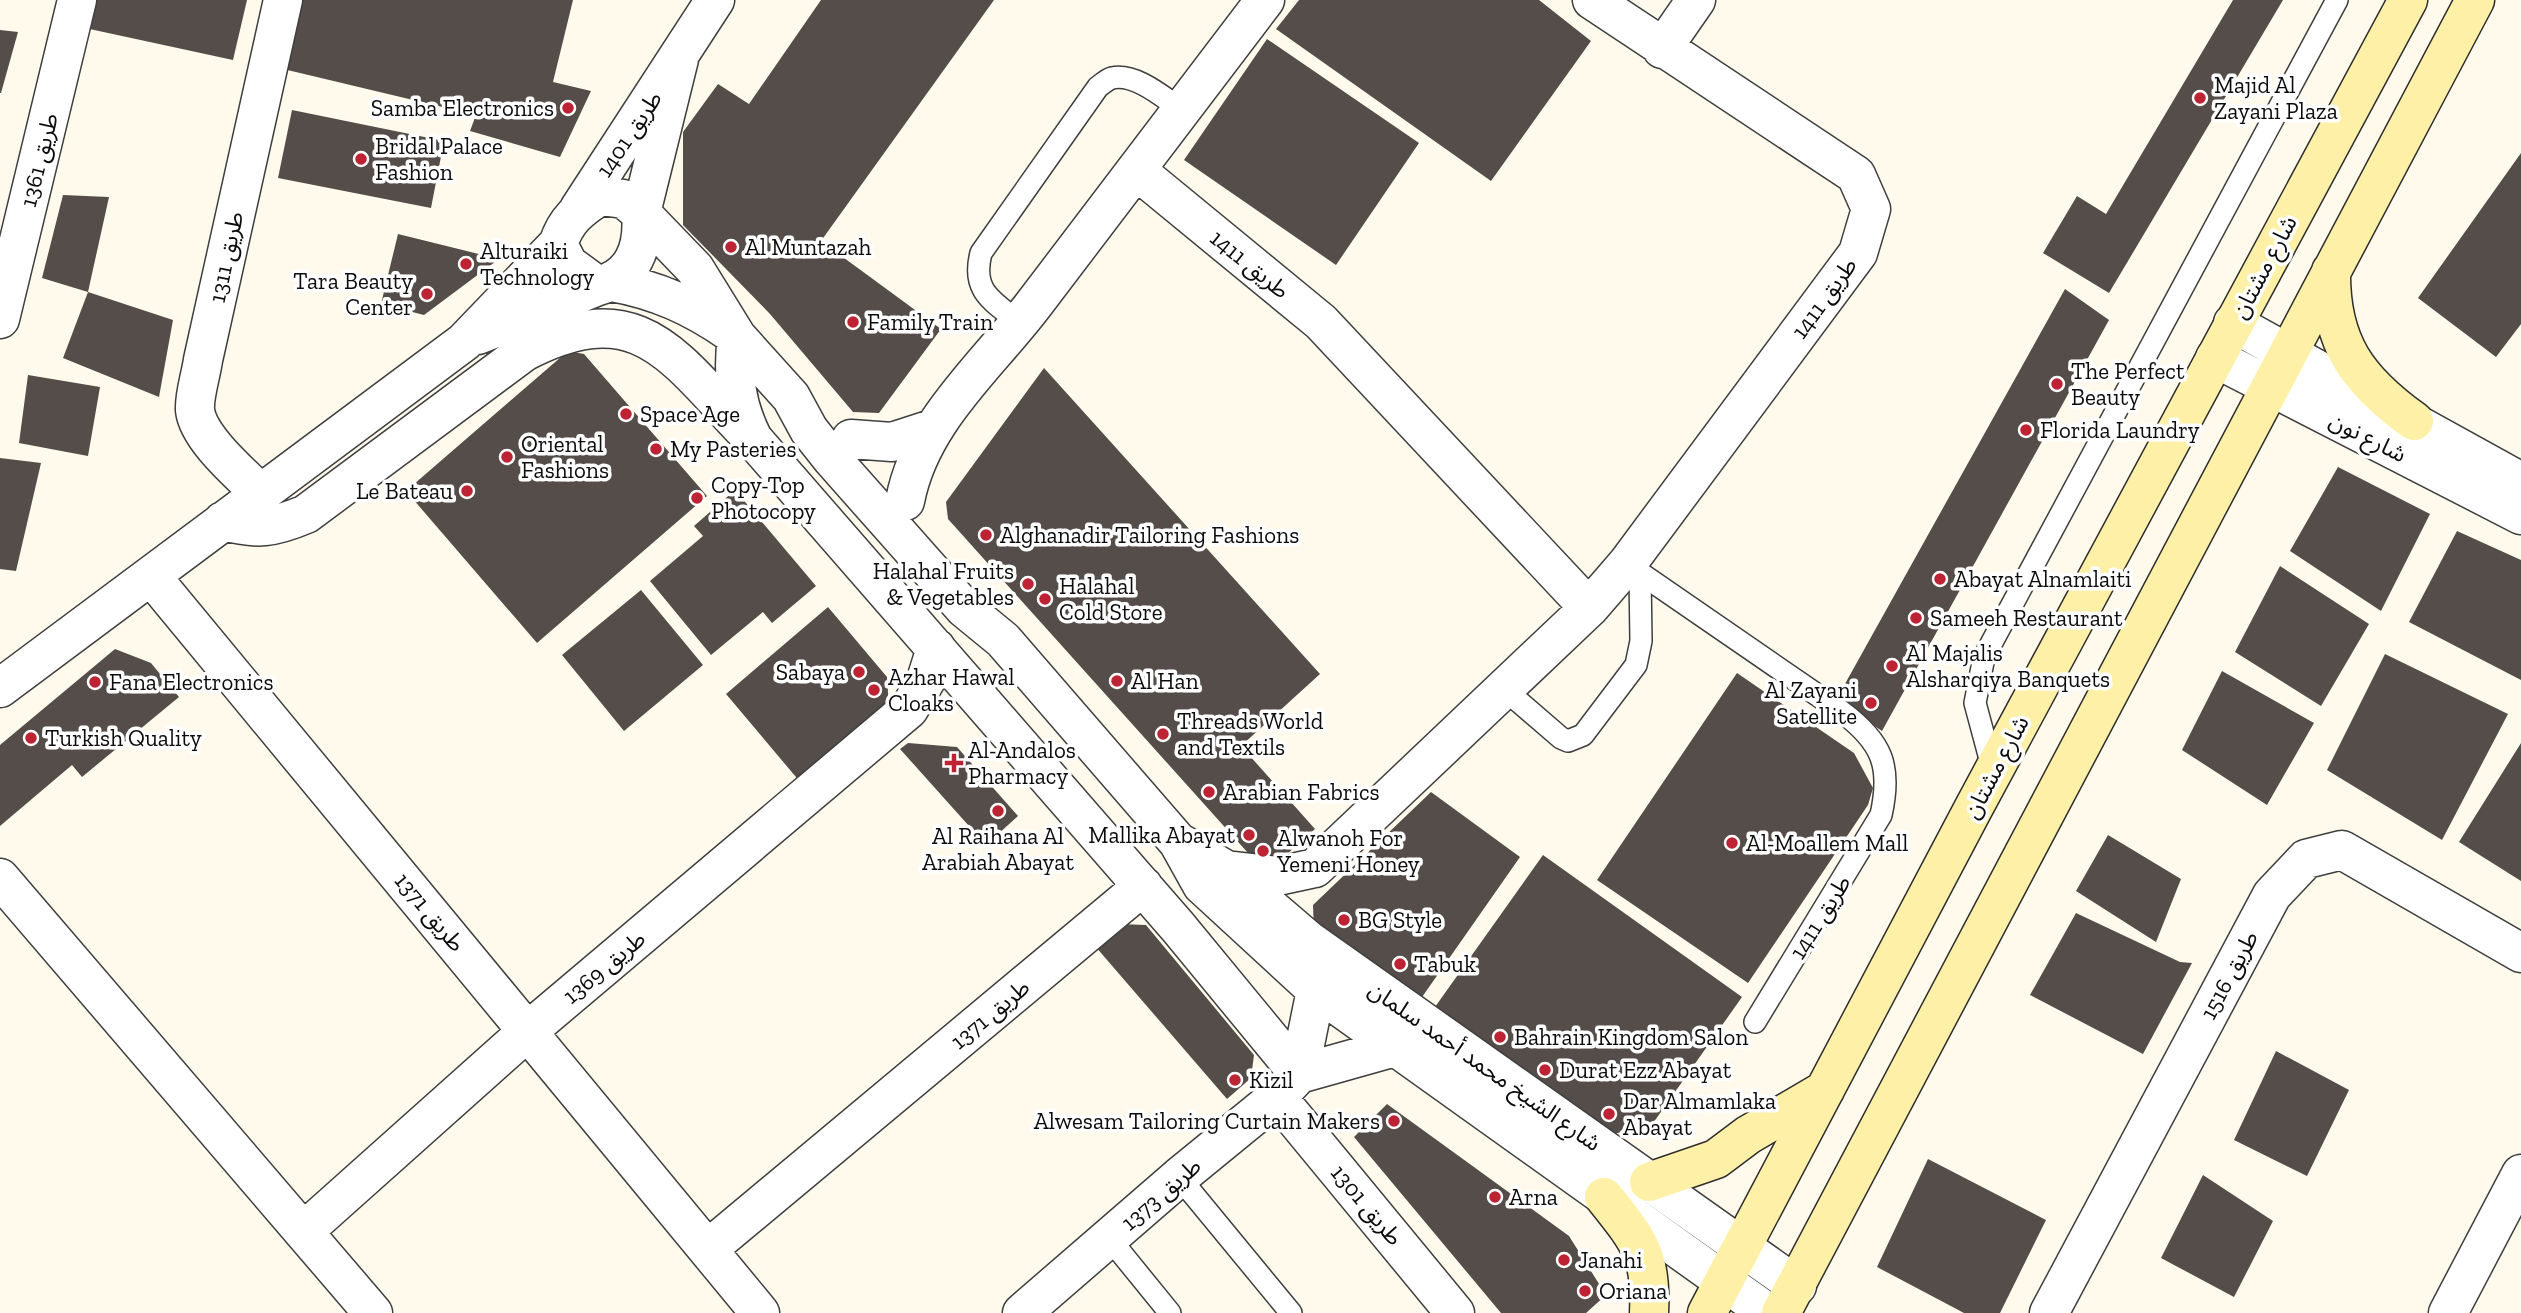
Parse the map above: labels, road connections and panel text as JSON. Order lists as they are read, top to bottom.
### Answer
{
  "streets": {
    "street": [
      "طريق 1401",
      "طريق 1361",
      "طريق 1311",
      "طريق 1411",
      "شارع مشتان",
      "شارع نون",
      "طريق 1371",
      "طريق 1369",
      "طريق 1516",
      "شارع الشيخ محمد أحمد سلمان",
      "طريق 1373",
      "طريق 1301"
    ]
  },
  "crossings": [
    ["طريق 1401", "شارع الشيخ محمد أحمد سلمان"],
    ["شارع مشتان", "شارع نون"],
    ["شارع مشتان", "شارع الشيخ محمد أحمد سلمان"],
    ["طريق 1371", "طريق 1369"],
    ["طريق 1371", "طريق 1301"],
    ["طريق 1369", "طريق 1301"],
    ["طريق 1373", "طريق 1301"]
  ],
  "places": {
    "other": [
      "Majid Al Zayani Plaza",
      "Samba Electronics",
      "Bridal Palace Fashion",
      "Al Muntazah",
      "Alturaiki Technology",
      "Tara Beauty Center",
      "Family Train",
      "The Perfect Beauty",
      "Space Age",
      "Florida Laundry",
      "My Pasteries",
      "Oriental Fashions",
      "Le Bateau",
      "Copy-Top Photocopy",
      "Alghanadir Tailoring Fashions",
      "Abayat Alnamlaiti",
      "Halahal Fruits & Vegetables",
      "Halahal Cold Store",
      "Sameeh Restaurant",
      "Al Majalis Alsharqiya Banquets",
      "Sabaya",
      "Al Han",
      "Fana Electronics",
      "Azhar Hawal Cloaks",
      "Al Zayani Satellite",
      "Threads World and Textils",
      "Turkish Quality",
      "Arabian Fabrics",
      "Al Raihana Al Arabiah Abayat",
      "Mallika Abayat",
      "Al-Moallem Mall",
      "Alwanoh For Yemeni Honey",
      "BG Style",
      "Tabuk",
      "Bahrain Kingdom Salon",
      "Durat Ezz Abayat",
      "Kizil",
      "Dar Almamlaka Abayat",
      "Alwesam Tailoring Curtain Makers",
      "Arna",
      "Janahi",
      "Oriana"
    ],
    "health": ["Al-Andalos Pharmacy"]
  }
}
